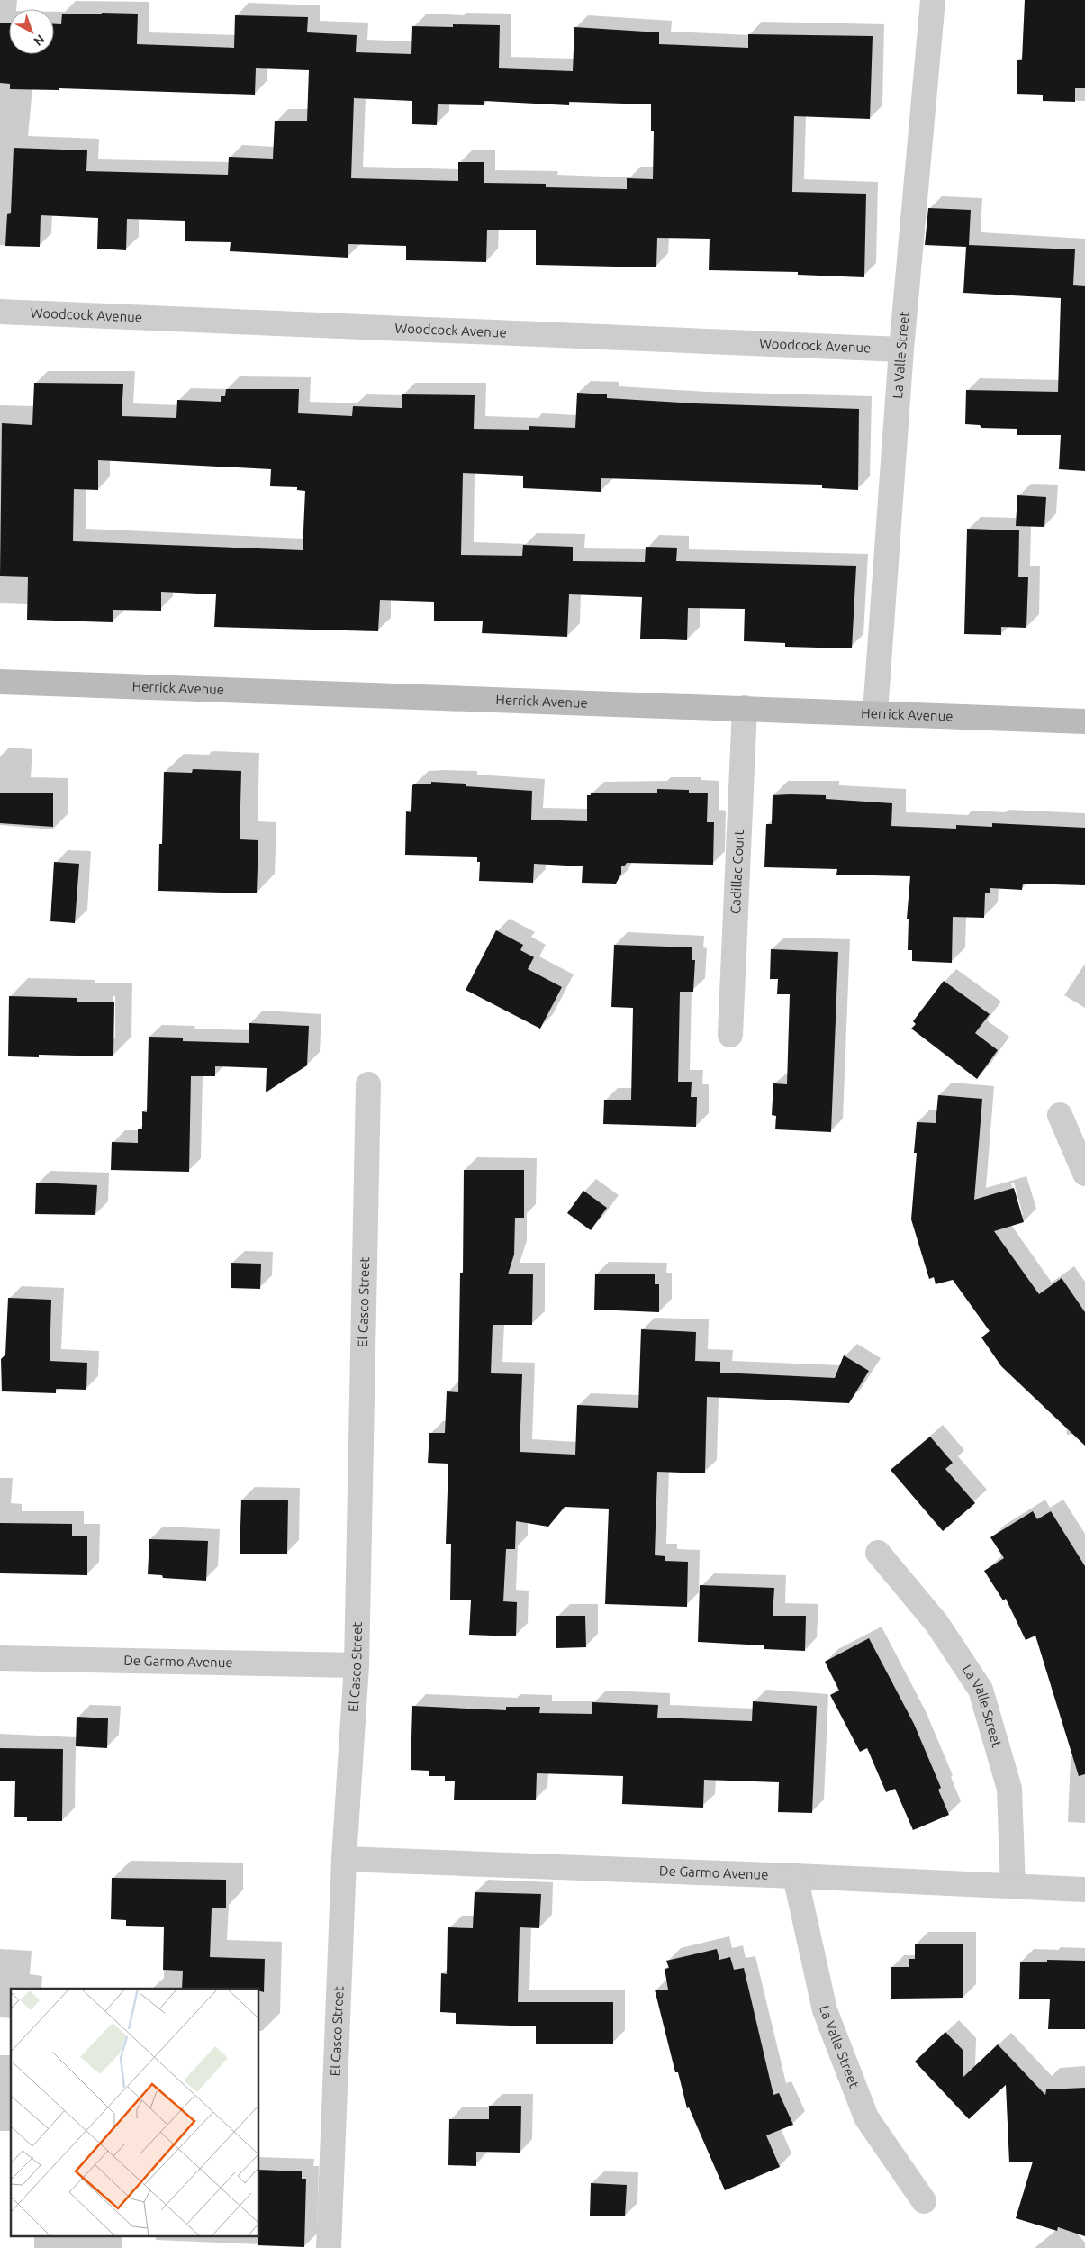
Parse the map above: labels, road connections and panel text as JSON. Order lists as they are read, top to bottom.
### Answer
{
  "streets": {
    "street": [
      "Woodcock Avenue",
      "La Valle Street",
      "Herrick Avenue",
      "Cadillac Court",
      "El Casco Street",
      "De Garmo Avenue"
    ]
  },
  "crossings": [
    ["Woodcock Avenue", "La Valle Street"],
    ["La Valle Street", "Herrick Avenue"],
    ["La Valle Street", "De Garmo Avenue"],
    ["Herrick Avenue", "Cadillac Court"],
    ["El Casco Street", "De Garmo Avenue"]
  ],
  "north": "bottom right"
}
